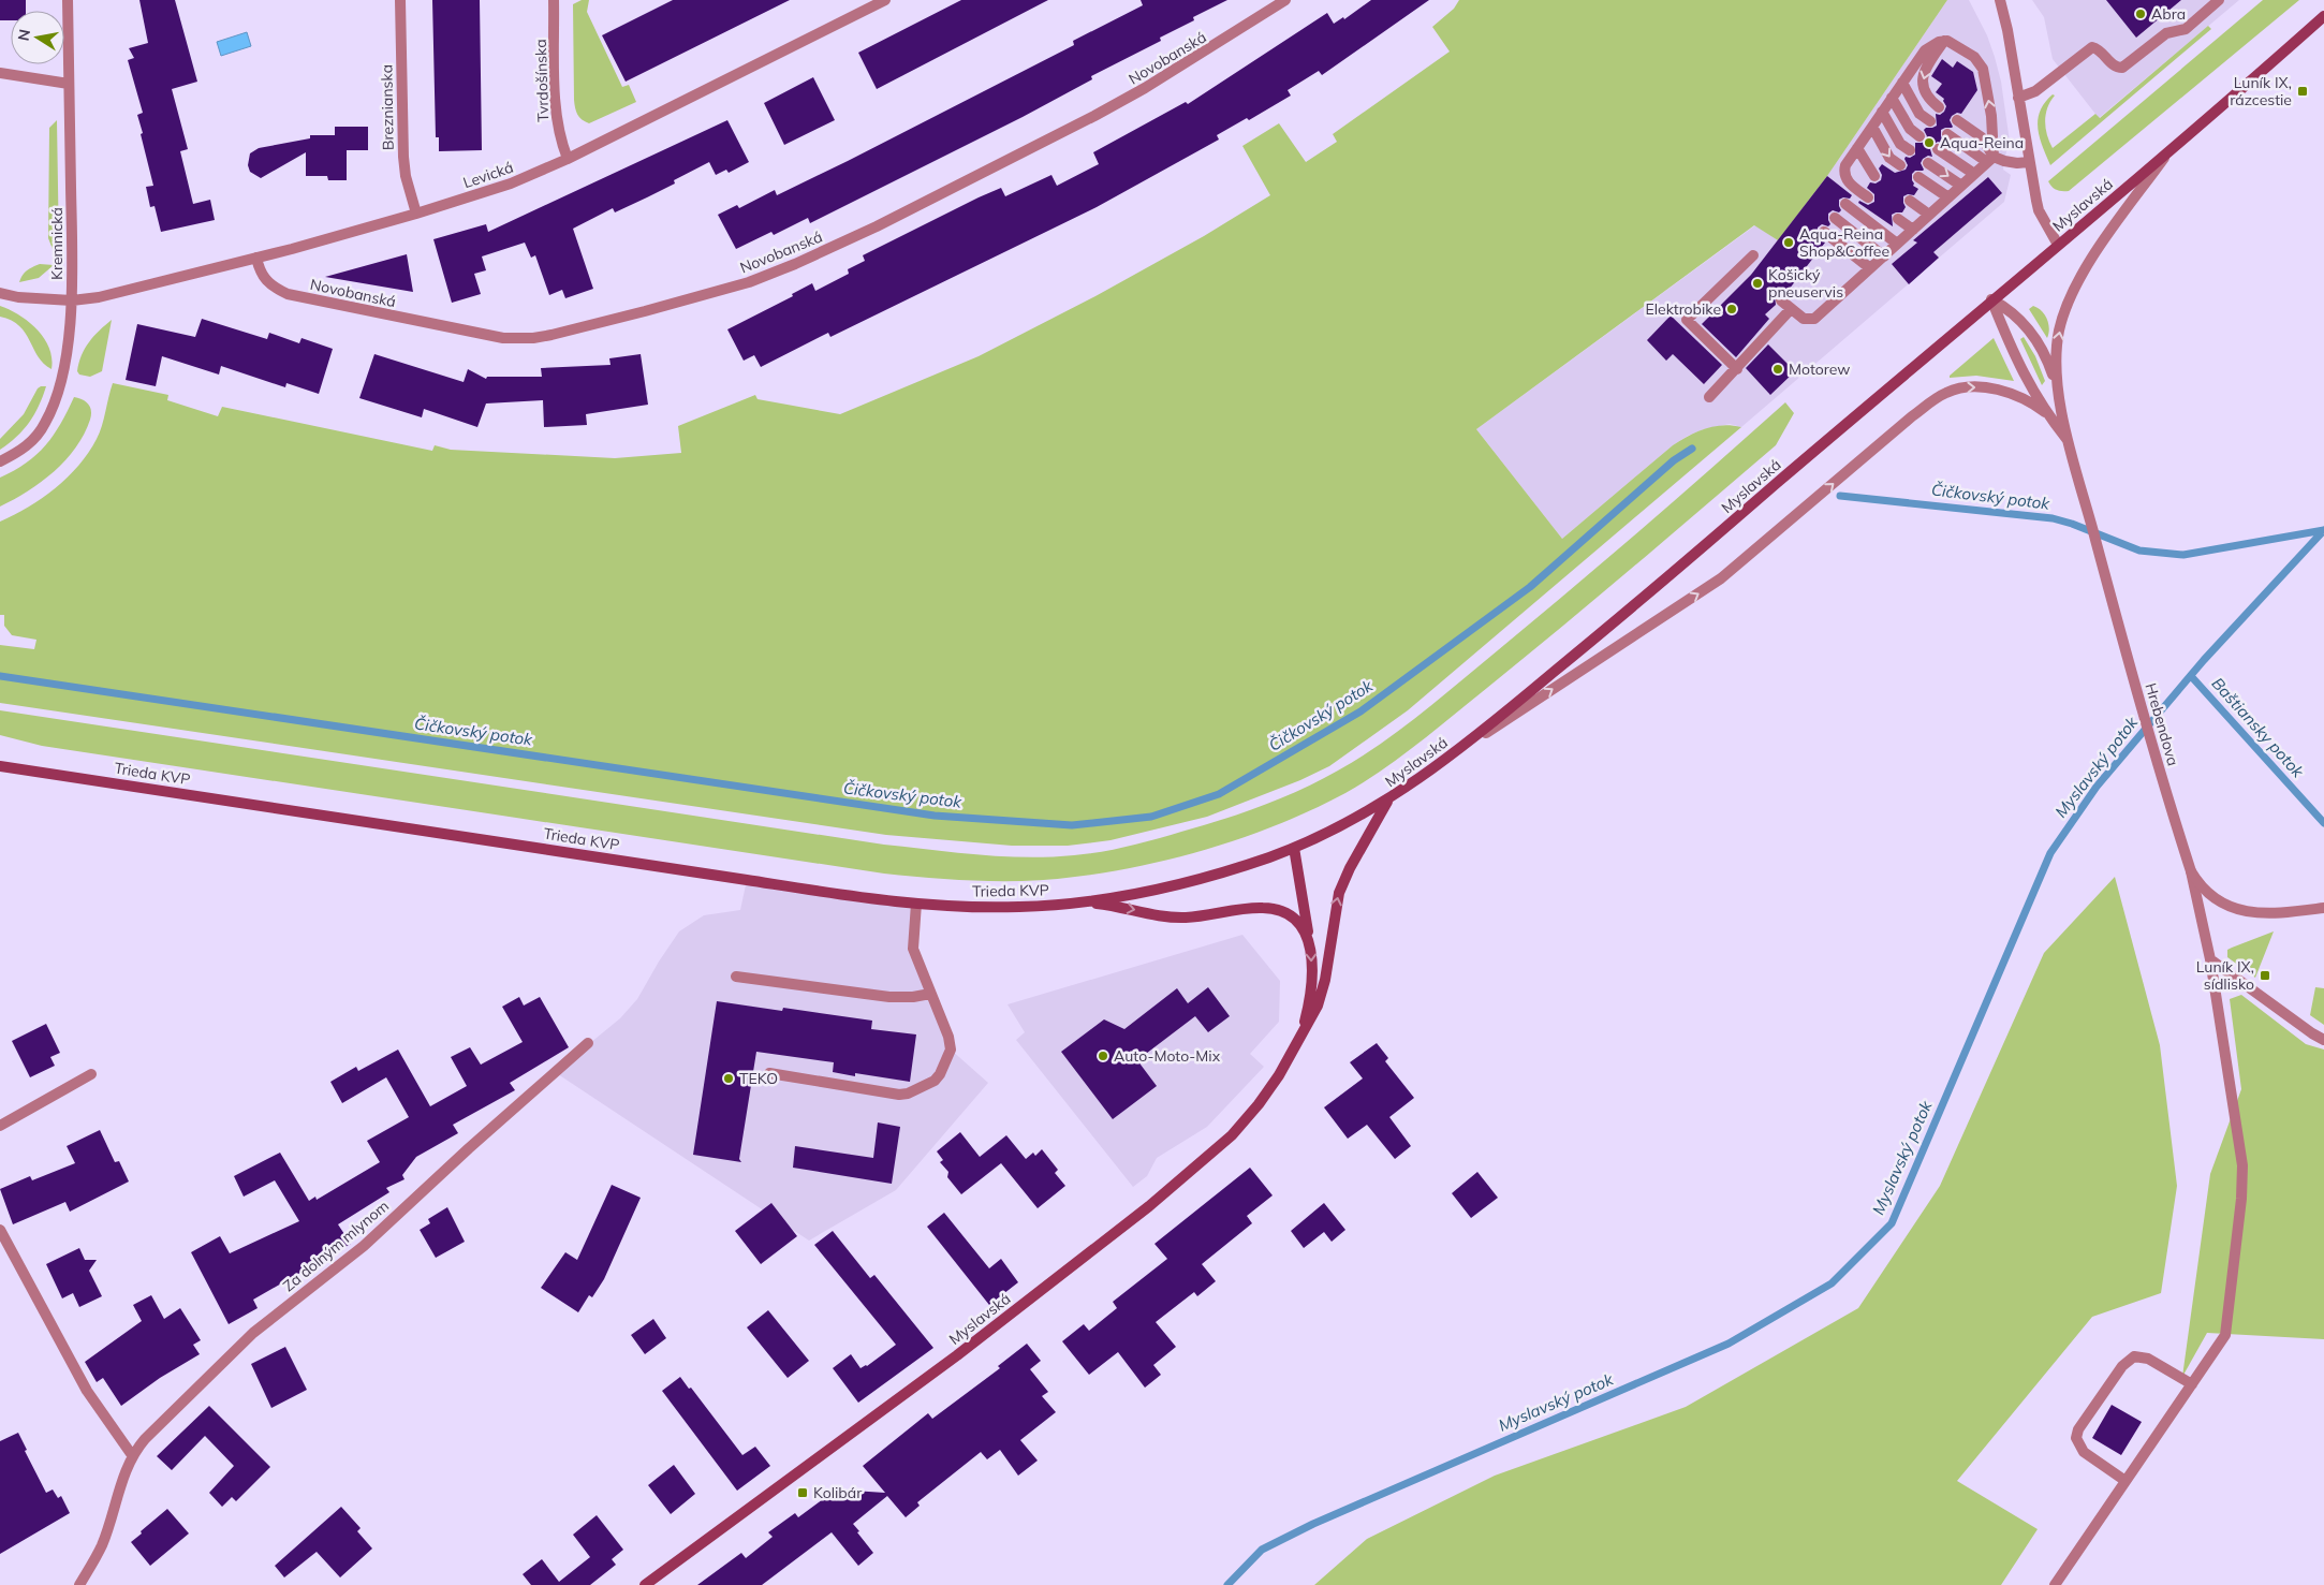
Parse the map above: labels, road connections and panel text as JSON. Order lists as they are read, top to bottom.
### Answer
{
  "streets": {
    "street": [
      "Novobanská",
      "Tvrdošínska",
      "Breznianska",
      "Levická",
      "Myslavská",
      "Kremnická",
      "Hrebendova",
      "Trieda KVP",
      "Za dolným mlynom"
    ]
  },
  "crossings": [
    ["Novobanská", "Levická"],
    ["Tvrdošínska", "Levická"],
    ["Breznianska", "Levická"],
    ["Levická", "Kremnická"],
    ["Myslavská", "Trieda KVP"]
  ],
  "water": ["Čičkovský potok", "Baštiansky potok", "Myslavský potok"],
  "places": {
    "other": [
      "Abra",
      "Aqua-Reina",
      "Aqua-Reina Shop&Coffee",
      "Košický pneuservis",
      "Elektrobike",
      "Motorew",
      "Auto-Moto-Mix",
      "TEKO"
    ],
    "transit": ["Luník IX, rázcestie", "Luník IX, sídlisko", "Kolibár"]
  },
  "north": "left"
}
